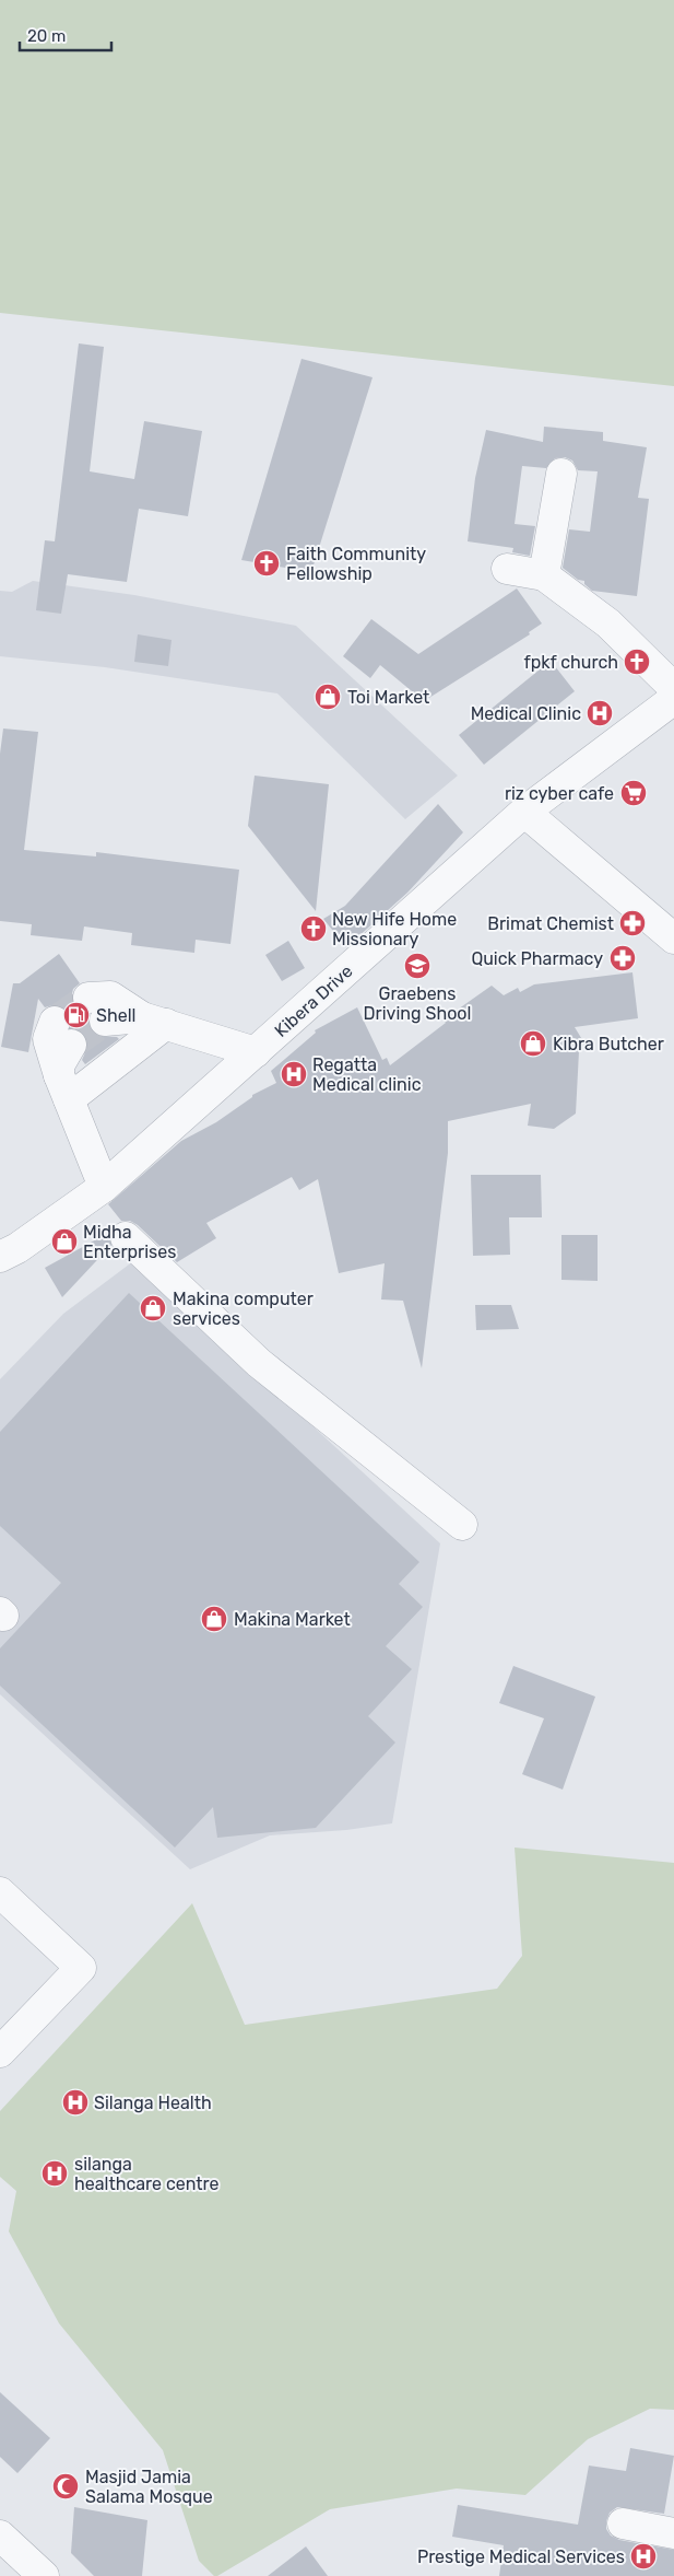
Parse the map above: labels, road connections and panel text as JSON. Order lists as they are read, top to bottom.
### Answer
{
  "streets": {
    "street": ["Kibera Drive"]
  },
  "places": {
    "church": ["Faith Community Fellowship", "fpkf church", "New Hife Home Missionary"],
    "shop": [
      "Toi Market",
      "Kibra Butcher",
      "Midha Enterprises",
      "Makina computer services",
      "Makina Market"
    ],
    "hospital": [
      "Medical Clinic",
      "Regatta Medical clinic",
      "Silanga Health",
      "silanga healthcare centre",
      "Prestige Medical Services"
    ],
    "supermarket": ["riz cyber cafe"],
    "pharmacy": ["Brimat Chemist", "Quick Pharmacy"],
    "school or university": ["Graebens Driving Shool"],
    "fuel station": ["Shell"],
    "mosque": ["Masjid Jamia Salama Mosque"]
  },
  "scale_bar": "20 m"
}
